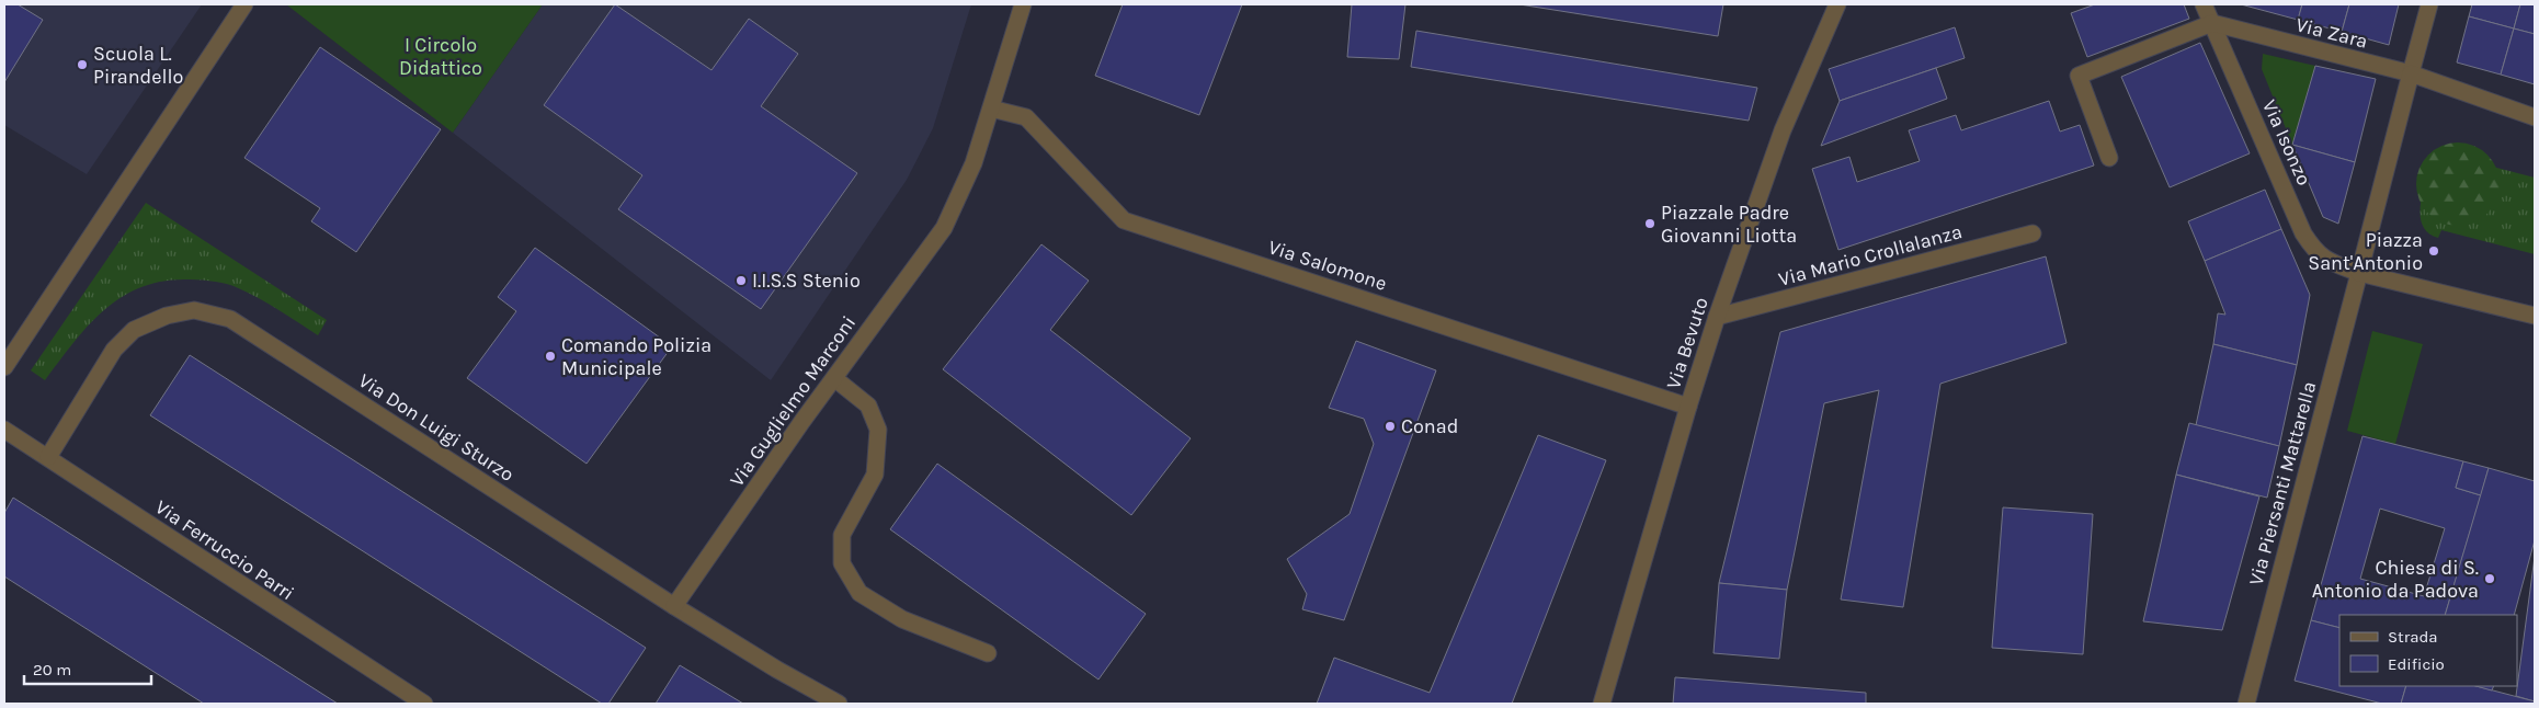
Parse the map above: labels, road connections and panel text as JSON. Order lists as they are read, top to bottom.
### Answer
{
  "streets": {
    "street": [
      "Via Zara",
      "Via Isonzo",
      "Via Mario Crollalanza",
      "Via Salomone",
      "Via Bevuto",
      "Via Guglielmo Marconi",
      "Via Don Luigi Sturzo",
      "Via Piersanti Mattarella",
      "Via Ferruccio Parri"
    ]
  },
  "crossings": [
    ["Via Zara", "Via Isonzo"],
    ["Via Zara", "Via Piersanti Mattarella"],
    ["Via Isonzo", "Via Piersanti Mattarella"],
    ["Via Mario Crollalanza", "Via Bevuto"],
    ["Via Salomone", "Via Bevuto"],
    ["Via Salomone", "Via Guglielmo Marconi"],
    ["Via Guglielmo Marconi", "Via Don Luigi Sturzo"],
    ["Via Don Luigi Sturzo", "Via Ferruccio Parri"]
  ],
  "parks": ["I Circolo Didattico"],
  "places": [
    "Scuola L. Pirandello",
    "Piazzale Padre Giovanni Liotta",
    "Piazza Sant'Antonio",
    "I.I.S.S Stenio",
    "Comando Polizia Municipale",
    "Conad",
    "Chiesa di S. Antonio da Padova"
  ],
  "legend": ["Strada", "Edificio"],
  "scale_bar": "20 m"
}
